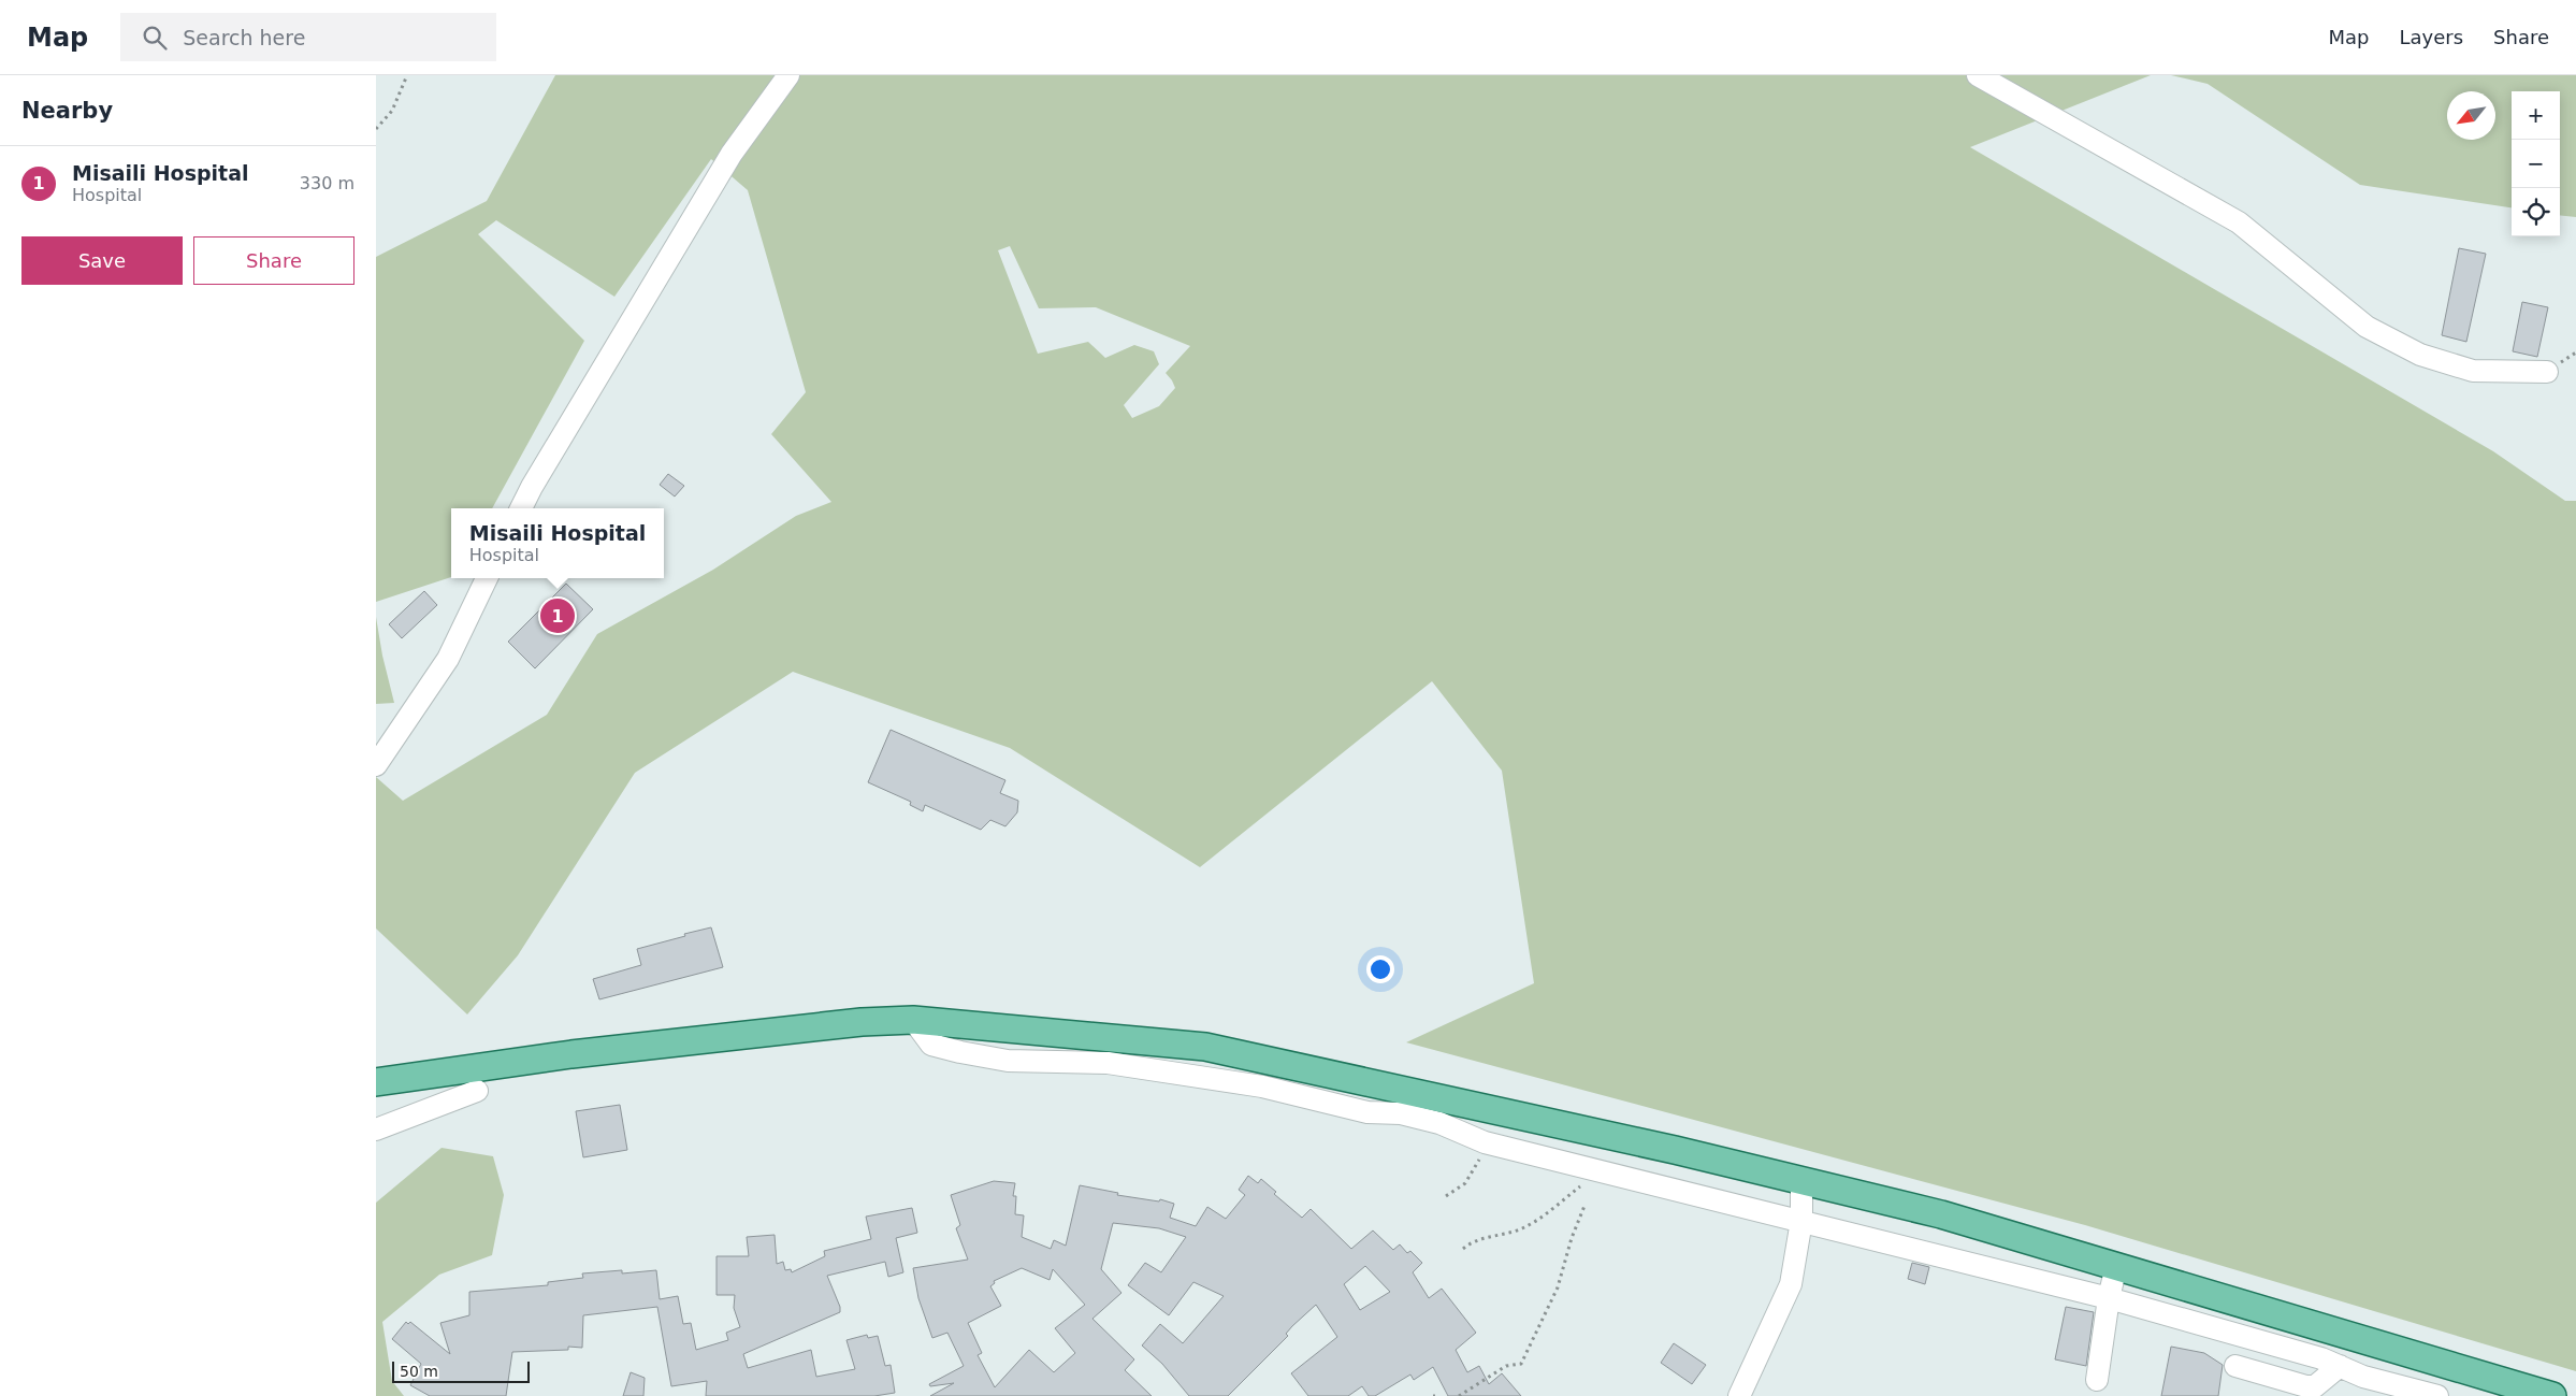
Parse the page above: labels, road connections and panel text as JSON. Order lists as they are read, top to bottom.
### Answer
{
  "scale_bar": "50 m",
  "north": "bottom left",
  "page": {
    "header": "Map",
    "search": "Search here",
    "nav": ["Map", "Layers", "Share"],
    "heading": "Nearby",
    "map_buttons": ["+", "−"],
    "list": [
      {
        "mark": "1",
        "name": "Misaili Hospital",
        "note": "Hospital",
        "value": "330 m"
      }
    ],
    "buttons": ["Save", "Share"],
    "popup": ["Misaili Hospital", "Hospital"],
    "pins": "1",
    "scale": "50 m"
  }
}
